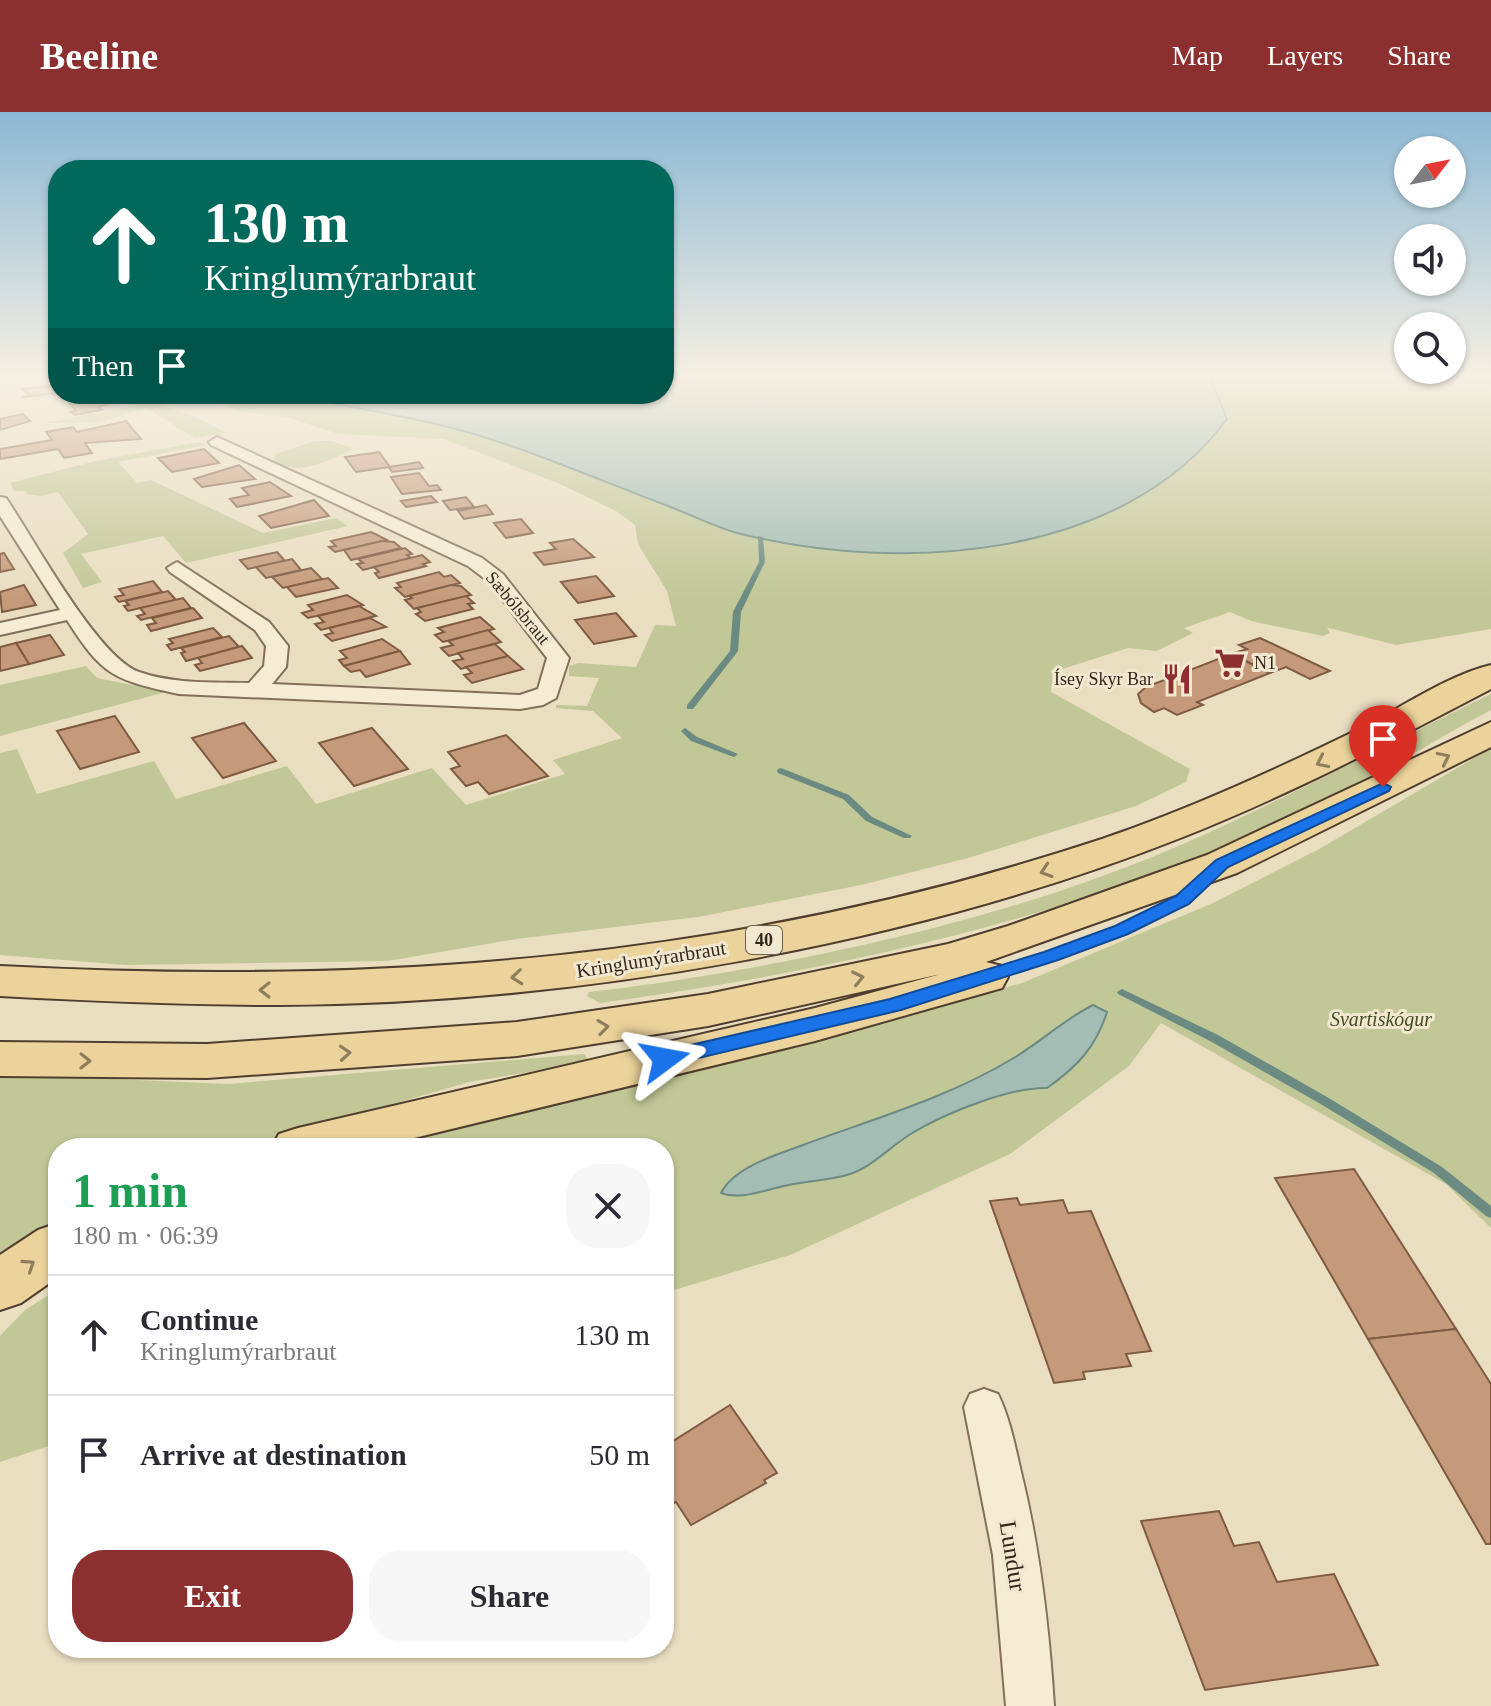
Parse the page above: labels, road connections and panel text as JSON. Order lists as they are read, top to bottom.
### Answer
{
  "streets": {
    "main road": ["40", "Kringlumýrarbraut"],
    "street": ["Sæbólsbraut", "Lundur"]
  },
  "parks": ["Svartiskógur"],
  "places": {
    "supermarket": ["N1"],
    "restaurant": ["Ísey Skyr Bar"]
  },
  "north": "top right",
  "page": {
    "header": "Beeline",
    "nav": ["Map", "Layers", "Share"],
    "turn": ["130 m", "Kringlumýrarbraut"],
    "then": "Then",
    "heading": ["1 min", "180 m · 06:39"],
    "list": [
      {
        "name": "Continue",
        "note": "Kringlumýrarbraut",
        "value": "130 m"
      },
      {
        "name": "Arrive at destination",
        "value": "50 m"
      }
    ],
    "buttons": ["Exit", "Share"]
  }
}
